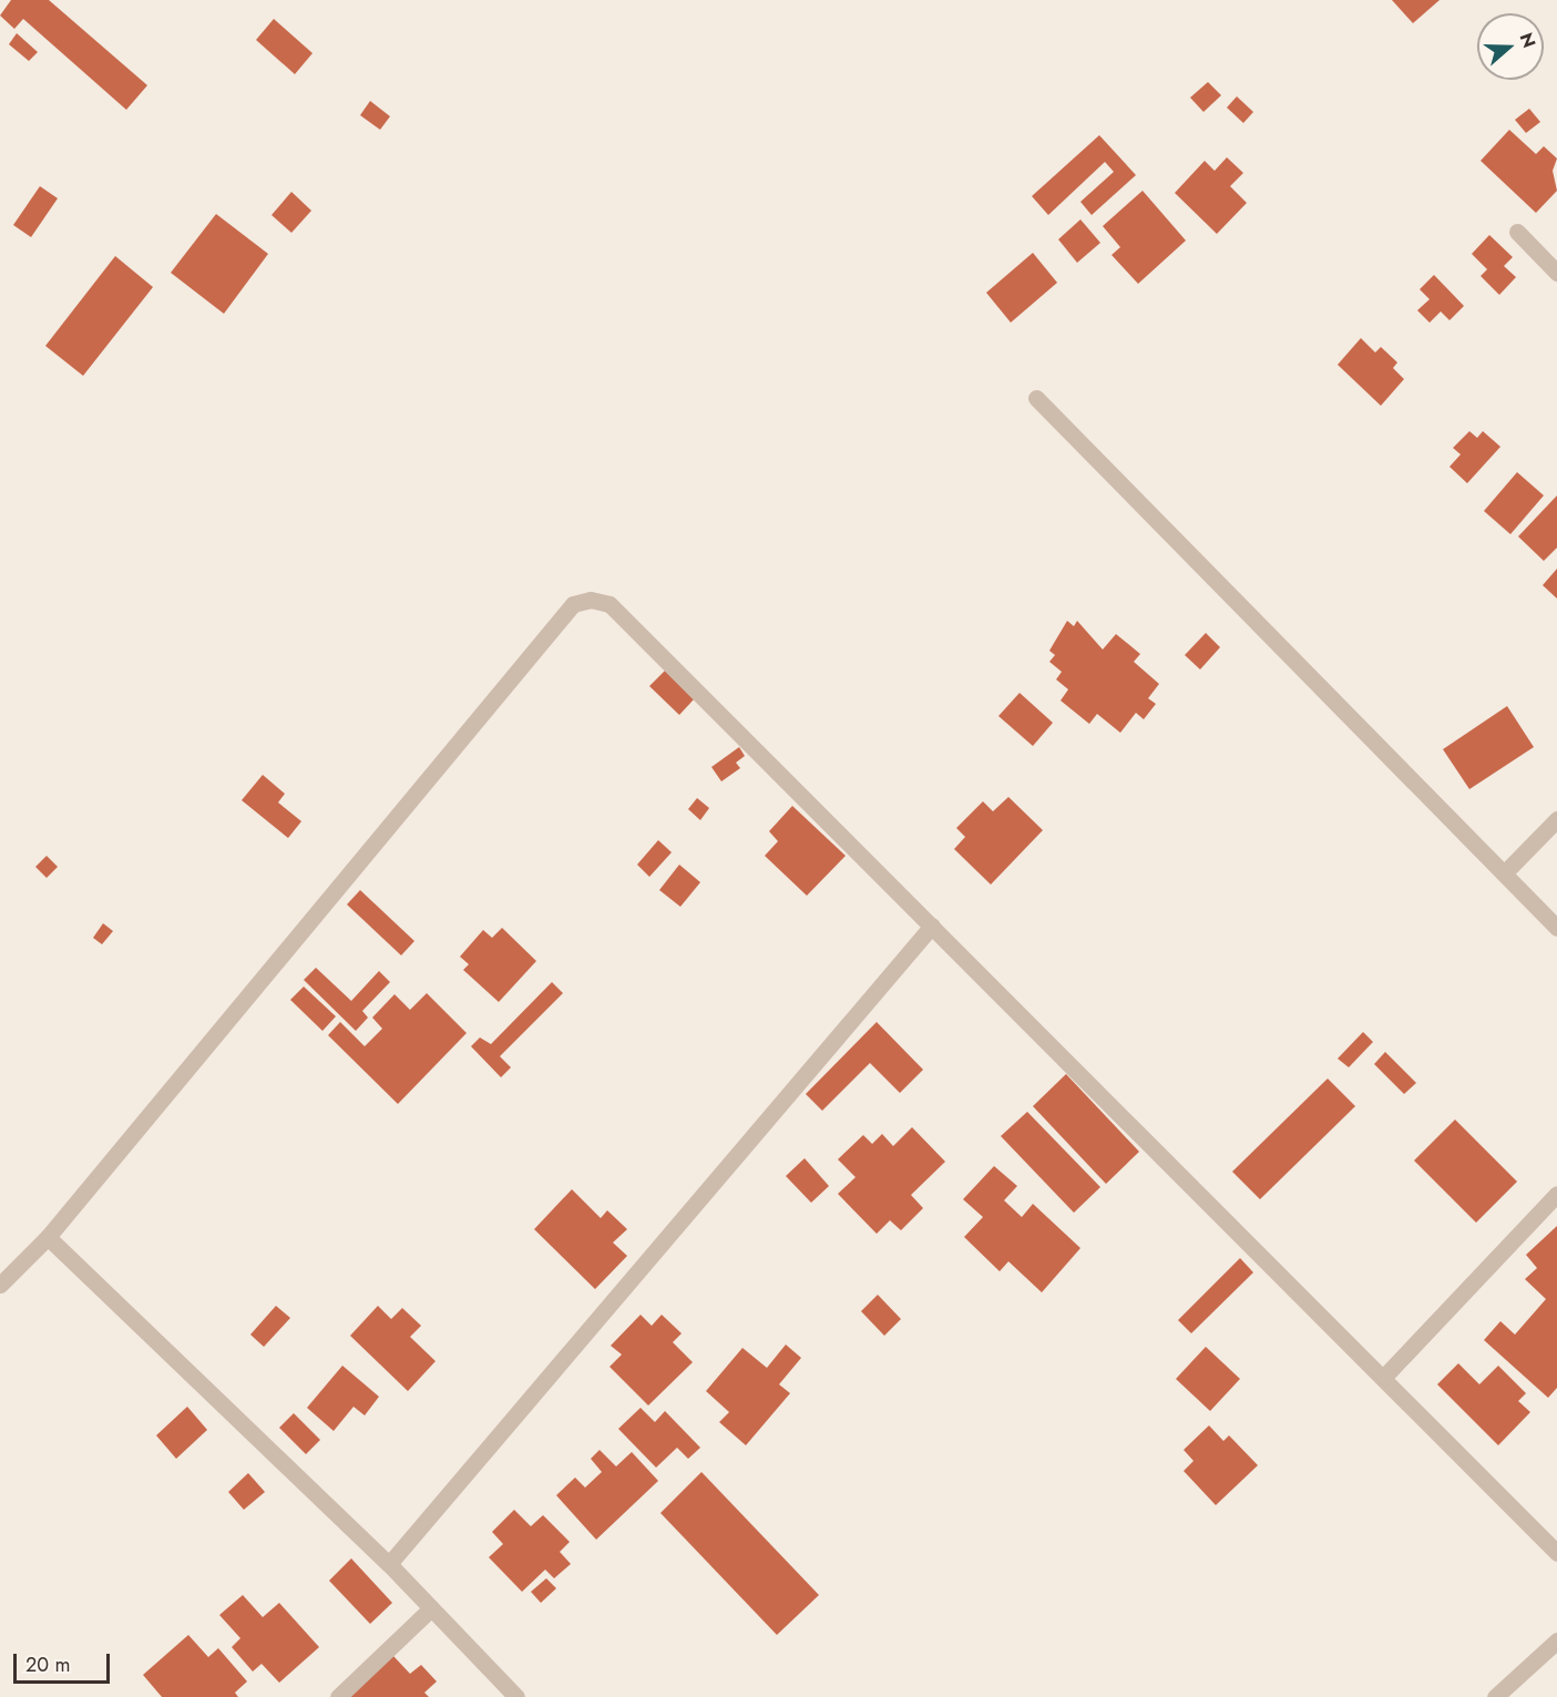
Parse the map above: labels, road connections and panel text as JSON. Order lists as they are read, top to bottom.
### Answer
{
  "scale_bar": "20 m",
  "north": "right"
}
